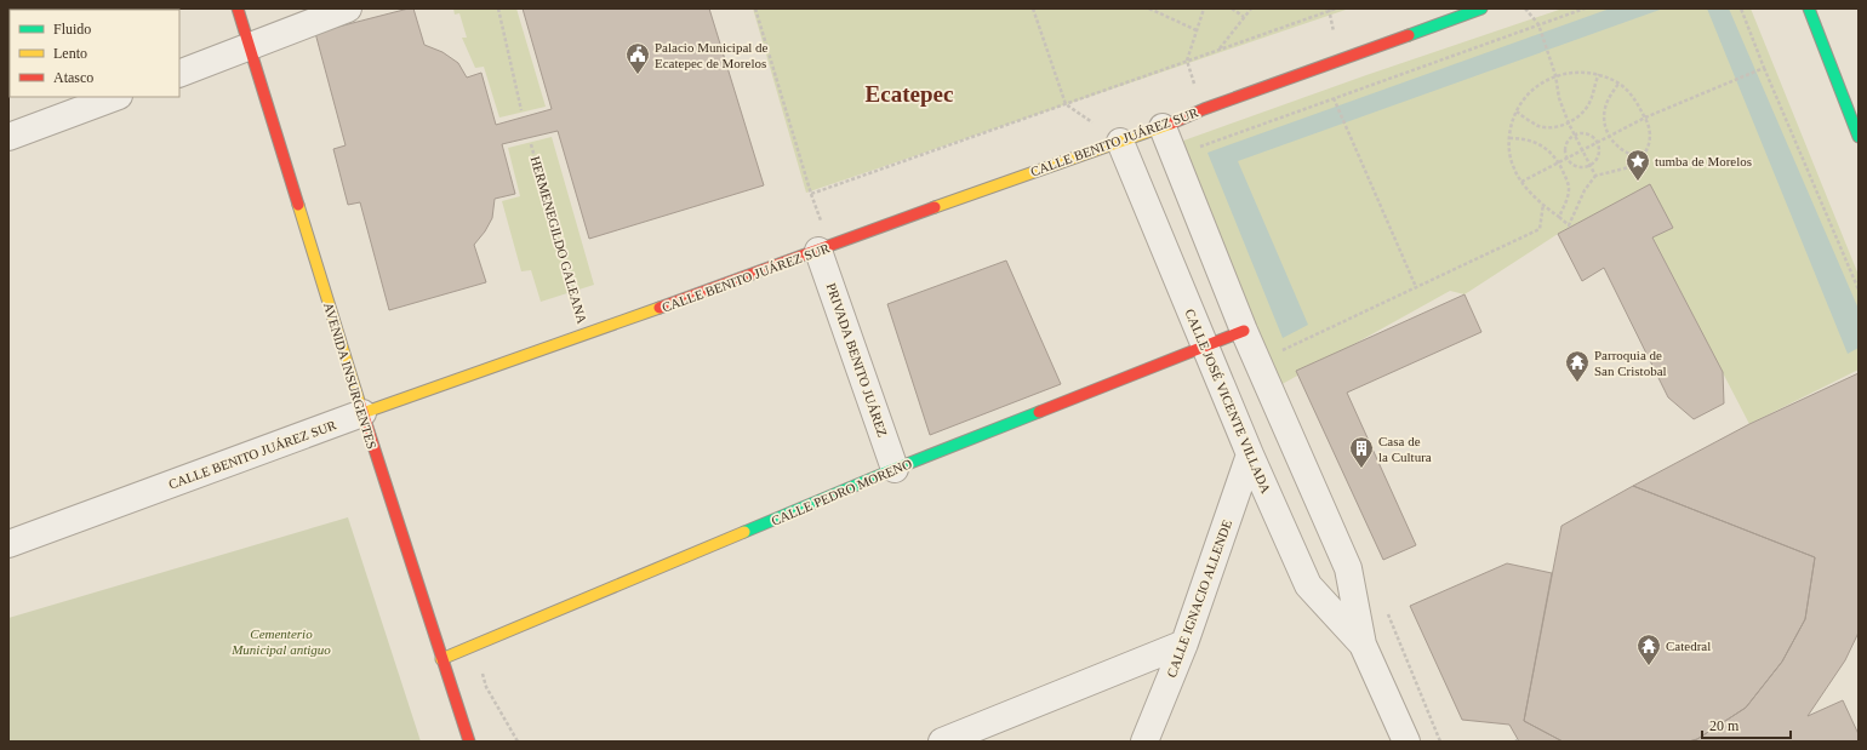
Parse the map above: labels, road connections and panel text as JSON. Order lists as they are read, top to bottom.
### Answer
{
  "streets": {
    "street": [
      "CALLE BENITO JUÁREZ SUR",
      "PRIVADA BENITO JUÁREZ",
      "AVENIDA INSURGENTES",
      "CALLE JOSÉ VICENTE VILLADA",
      "CALLE PEDRO MORENO",
      "CALLE IGNACIO ALLENDE"
    ],
    "path": ["HERMENEGILDO GALEANA"]
  },
  "crossings": [
    ["CALLE BENITO JUÁREZ SUR", "HERMENEGILDO GALEANA"],
    ["CALLE BENITO JUÁREZ SUR", "PRIVADA BENITO JUÁREZ"],
    ["CALLE BENITO JUÁREZ SUR", "AVENIDA INSURGENTES"],
    ["CALLE BENITO JUÁREZ SUR", "CALLE JOSÉ VICENTE VILLADA"],
    ["PRIVADA BENITO JUÁREZ", "CALLE PEDRO MORENO"],
    ["AVENIDA INSURGENTES", "CALLE PEDRO MORENO"],
    ["CALLE JOSÉ VICENTE VILLADA", "CALLE PEDRO MORENO"],
    ["CALLE JOSÉ VICENTE VILLADA", "CALLE IGNACIO ALLENDE"]
  ],
  "districts": ["Ecatepec"],
  "parks": ["Cementerio Municipal antiguo"],
  "places": {
    "public building": ["Palacio Municipal de Ecatepec de Morelos"],
    "place": ["tumba de Morelos"],
    "temple": ["Parroquia de San Cristobal", "Catedral"],
    "building": ["Casa de la Cultura"]
  },
  "legend": ["Fluido", "Lento", "Atasco"],
  "scale_bar": "20 m"
}
